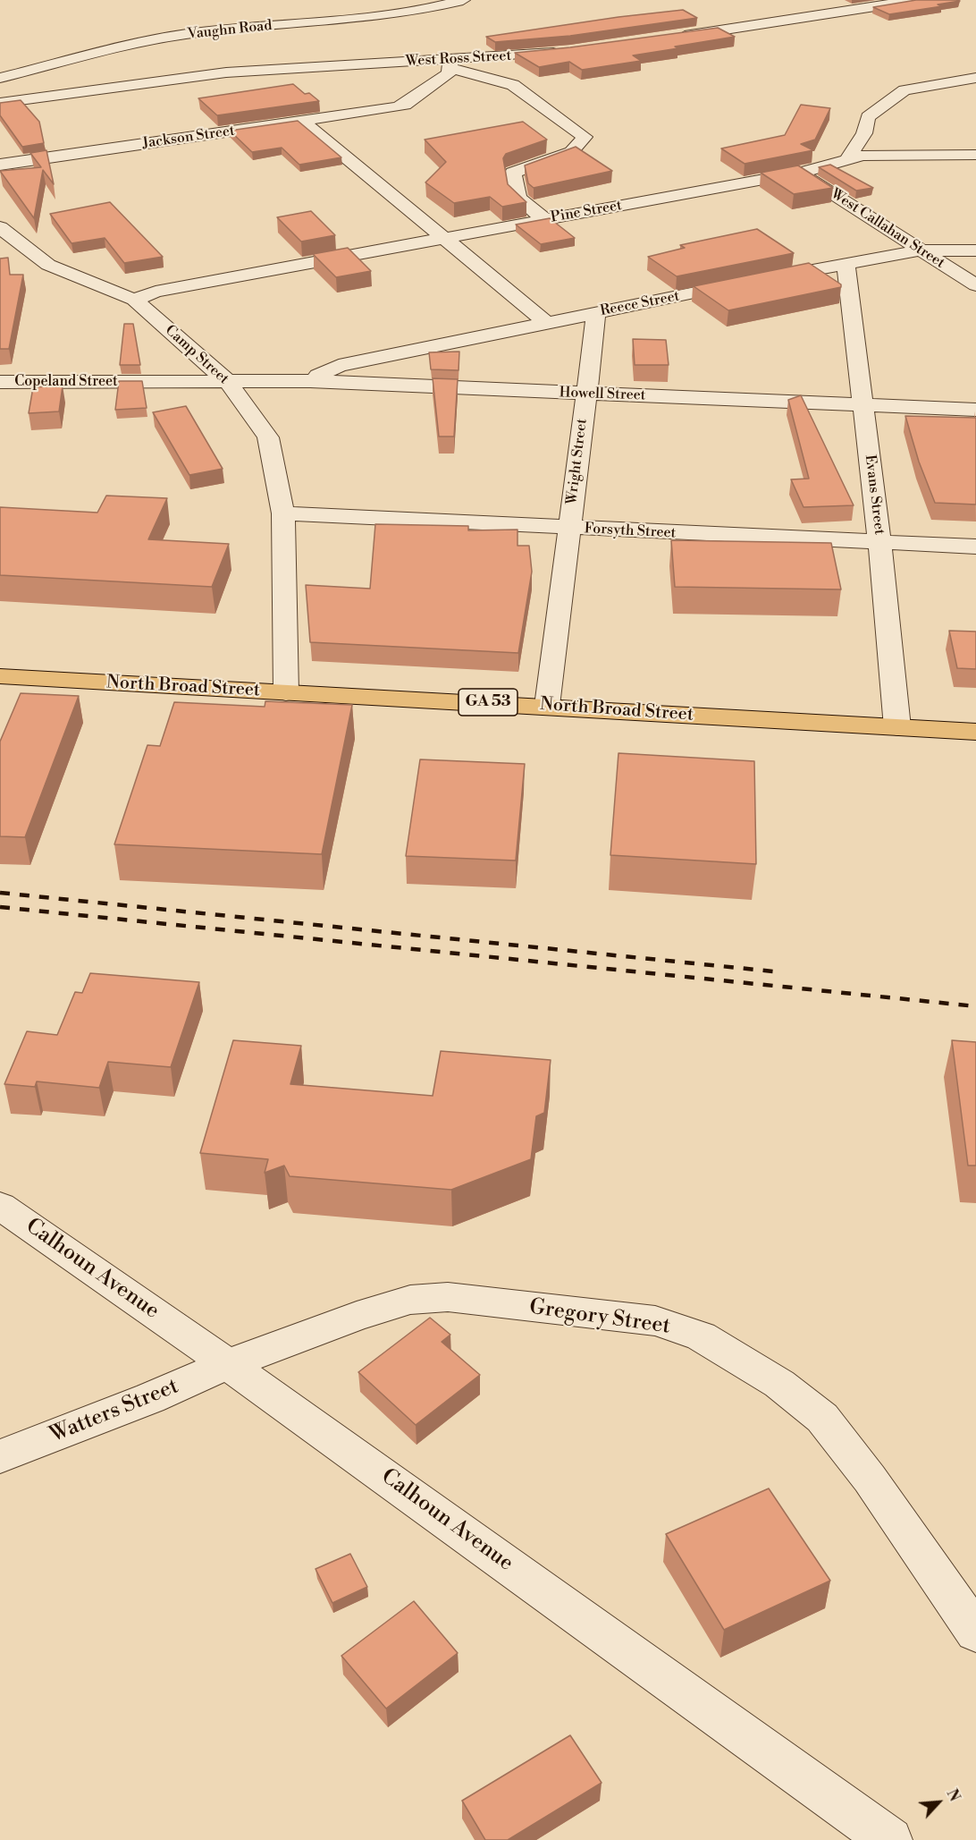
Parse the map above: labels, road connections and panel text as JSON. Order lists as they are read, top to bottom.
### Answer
{
  "streets": {
    "main road": ["North Broad Street", "GA 53"],
    "street": [
      "Vaughn Road",
      "West Ross Street",
      "Jackson Street",
      "Pine Street",
      "West Callahan Street",
      "Reece Street",
      "Camp Street",
      "Copeland Street",
      "Howell Street",
      "Wright Street",
      "Evans Street",
      "Forsyth Street",
      "Calhoun Avenue",
      "Gregory Street",
      "Watters Street"
    ]
  },
  "crossings": [
    ["West Ross Street", "Jackson Street"],
    ["Pine Street", "West Callahan Street"],
    ["Pine Street", "Camp Street"],
    ["West Callahan Street", "Reece Street"],
    ["Reece Street", "Howell Street"],
    ["Reece Street", "Wright Street"],
    ["Reece Street", "Evans Street"],
    ["Camp Street", "Copeland Street"],
    ["Camp Street", "Howell Street"],
    ["Camp Street", "Forsyth Street"],
    ["Camp Street", "North Broad Street"],
    ["Copeland Street", "Howell Street"],
    ["Howell Street", "Wright Street"],
    ["Howell Street", "Evans Street"],
    ["Wright Street", "Forsyth Street"],
    ["Wright Street", "North Broad Street"],
    ["Evans Street", "Forsyth Street"],
    ["Evans Street", "North Broad Street"],
    ["Calhoun Avenue", "Gregory Street"],
    ["Calhoun Avenue", "Watters Street"],
    ["Gregory Street", "Watters Street"]
  ],
  "north": "top right"
}
